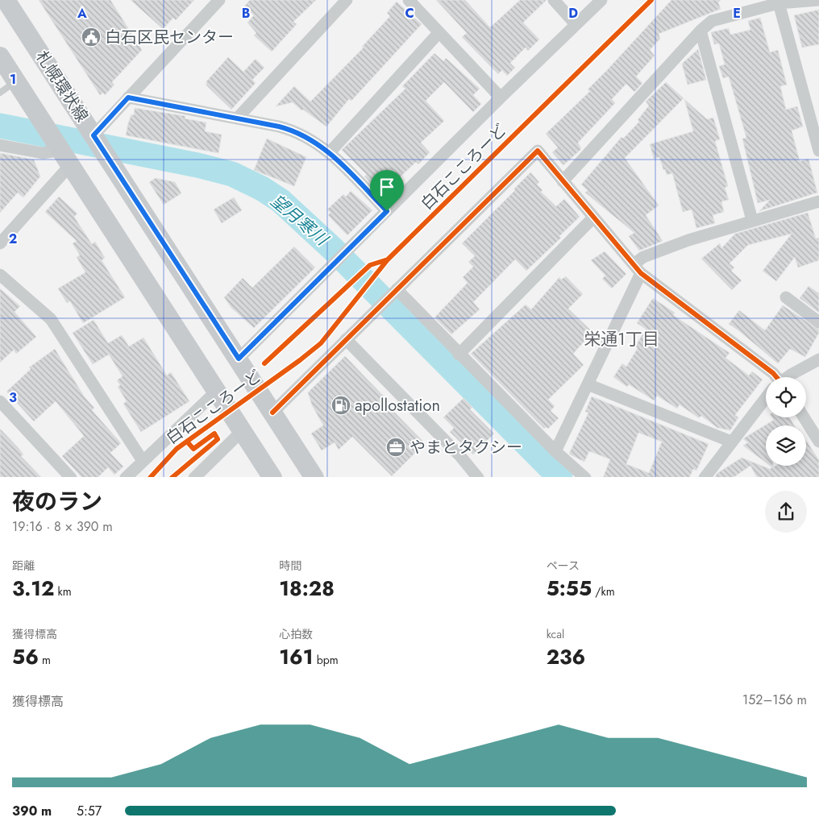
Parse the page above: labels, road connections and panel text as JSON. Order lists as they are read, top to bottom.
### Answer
{
  "streets": {
    "main road": ["札幌環状線"],
    "cycle path": ["白石こころーど"]
  },
  "districts": ["栄通1丁目"],
  "water": ["望月寒川"],
  "places": {
    "public building": ["白石区民センター"],
    "fuel station": ["apollostation"],
    "office": ["やまとタクシー"]
  },
  "page": {
    "heading": ["夜のラン", "19:16 · 8 × 390 m"],
    "stats": [
      ["距離", "3.12 km"],
      ["時間", "18:28"],
      ["ペース", "5:55 /km"],
      ["獲得標高", "56 m"],
      ["心拍数", "161 bpm"],
      ["kcal", "236"]
    ],
    "chart": ["獲得標高", "152–156 m"],
    "list": [
      {
        "name": "390 m",
        "note": "5:57"
      }
    ]
  },
  "grid": {
    "columns": [
      "A",
      "B",
      "C",
      "D",
      "E"
    ],
    "rows": ["1", "2", "3"]
  }
}
